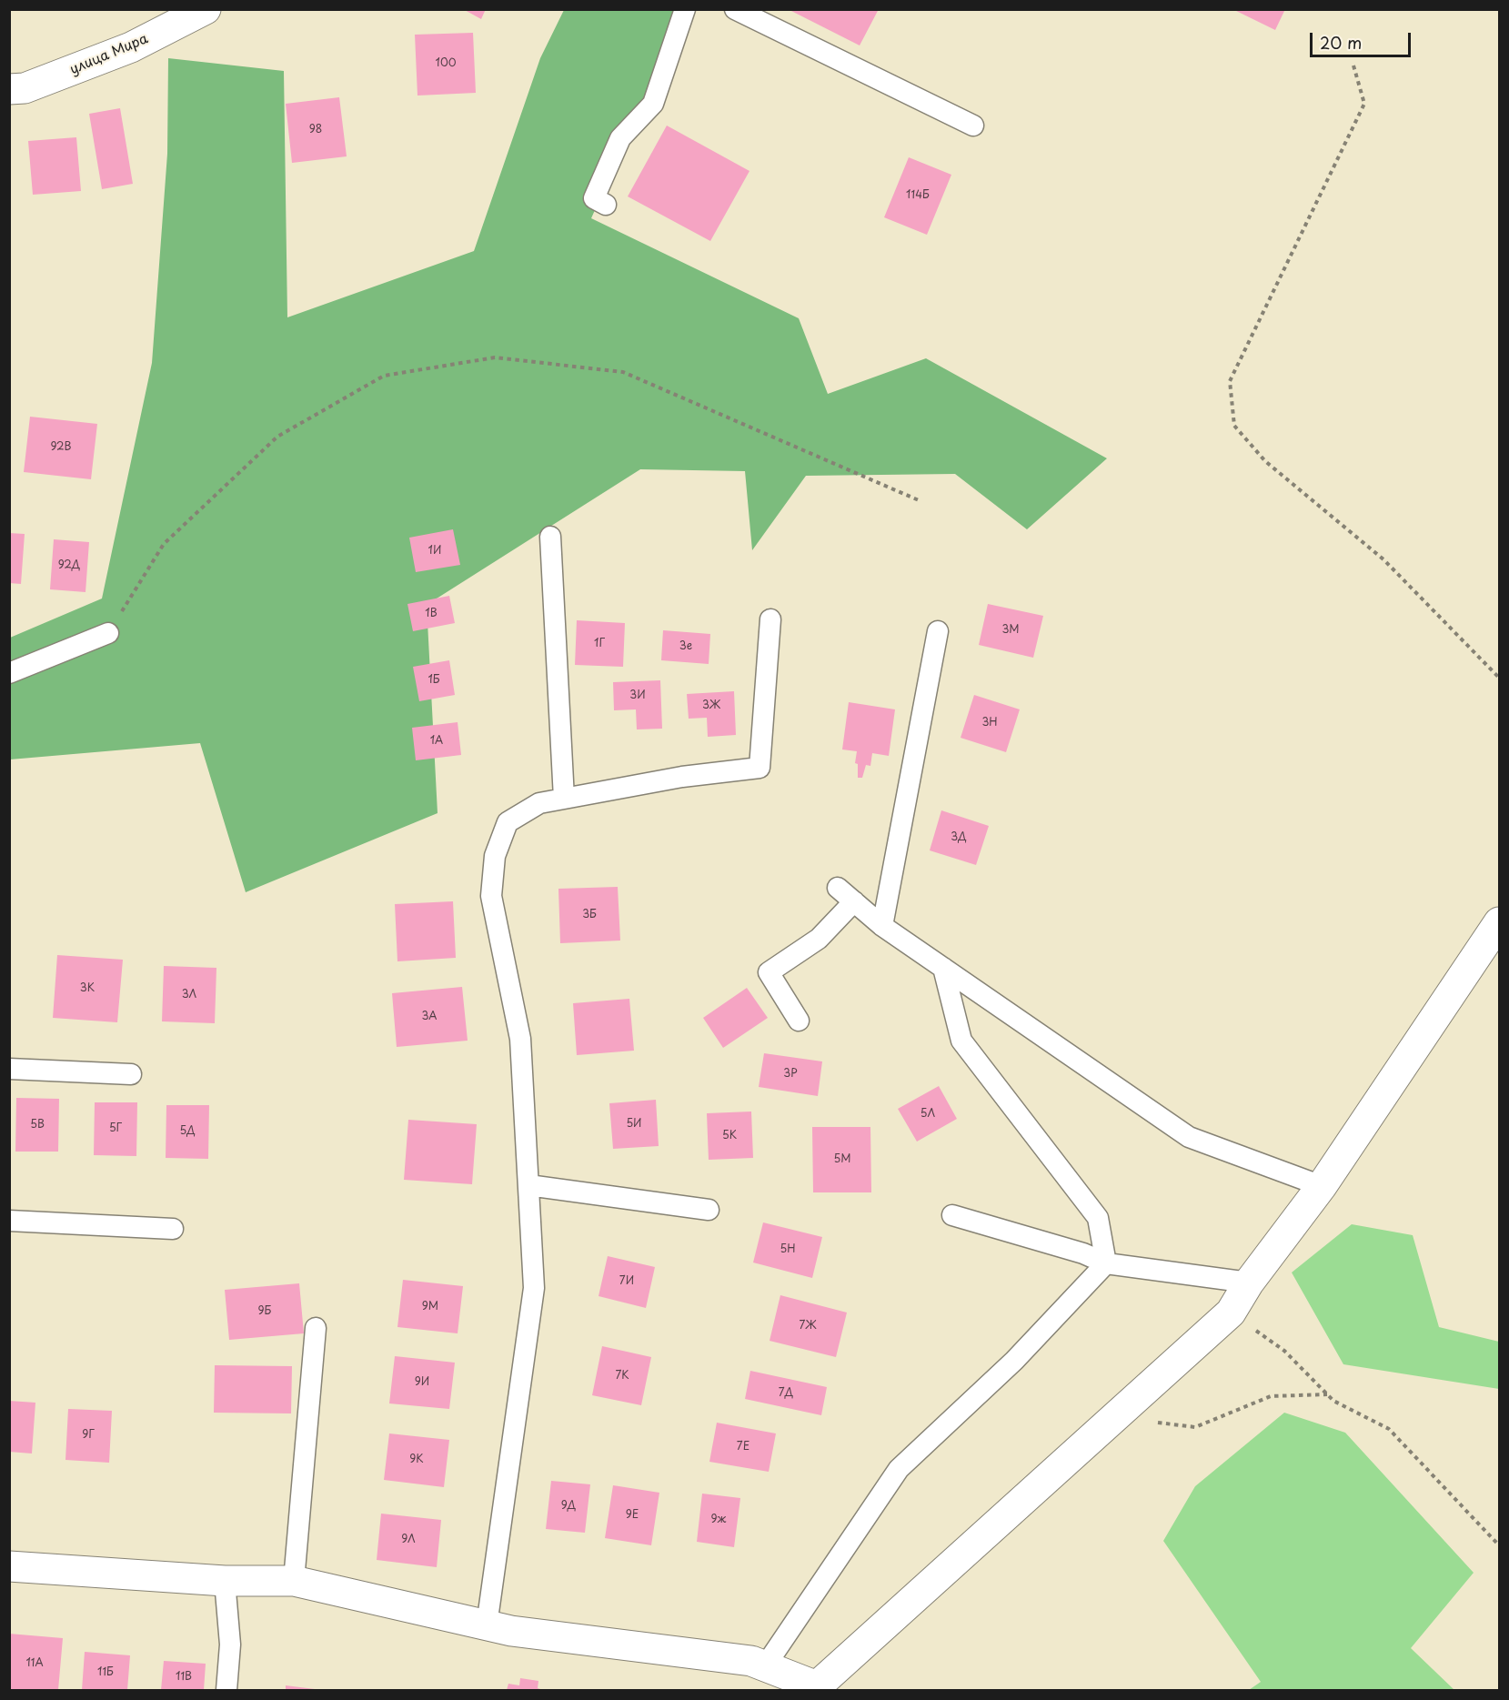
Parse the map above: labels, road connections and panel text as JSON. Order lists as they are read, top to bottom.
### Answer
{
  "streets": {
    "street": ["улица Мира"]
  },
  "house_numbers": [
    "100",
    "98",
    "114Б",
    "92В",
    "1И",
    "92Д",
    "1В",
    "3М",
    "1Г",
    "3е",
    "1Б",
    "3И",
    "3Ж",
    "3Н",
    "1А",
    "3Д",
    "3Б",
    "3К",
    "3Л",
    "3А",
    "3Р",
    "5Л",
    "5И",
    "5В",
    "5Г",
    "5Д",
    "5К",
    "5М",
    "5Н",
    "7И",
    "9М",
    "9Б",
    "7Ж",
    "7К",
    "9И",
    "7Д",
    "9Г",
    "7Е",
    "9К",
    "9Д",
    "9Е",
    "9ж",
    "9Л",
    "11А",
    "11Б",
    "11В"
  ],
  "scale_bar": "20 m"
}
